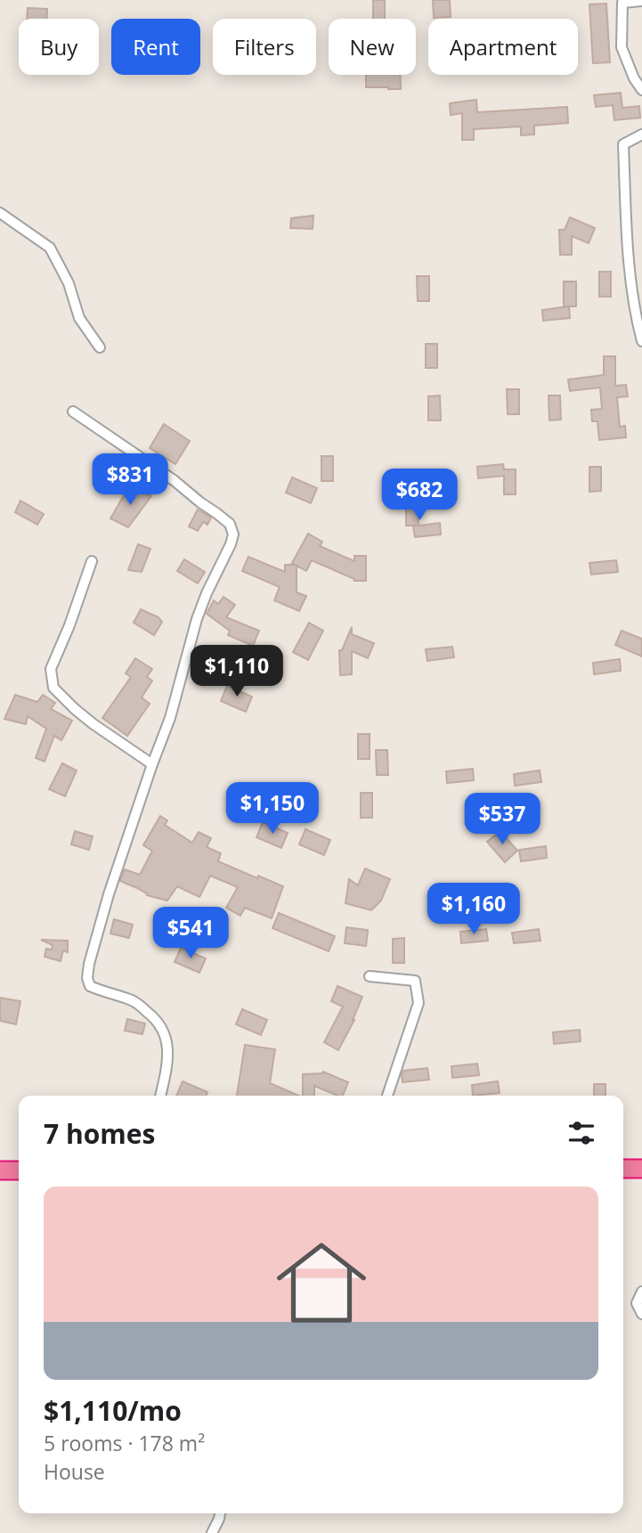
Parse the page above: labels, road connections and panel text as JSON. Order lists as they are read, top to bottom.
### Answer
{
  "page": {
    "chip": [
      "Buy",
      "Rent",
      "Filters",
      "New",
      "Apartment"
    ],
    "price": [
      "$831",
      "$682",
      "$1,110",
      "$1,150",
      "$537",
      "$1,160",
      "$541"
    ],
    "heading": "7 homes",
    "list": [
      {
        "name": "$1,110/mo",
        "note": "5 rooms · 178 m² · House"
      }
    ]
  }
}
